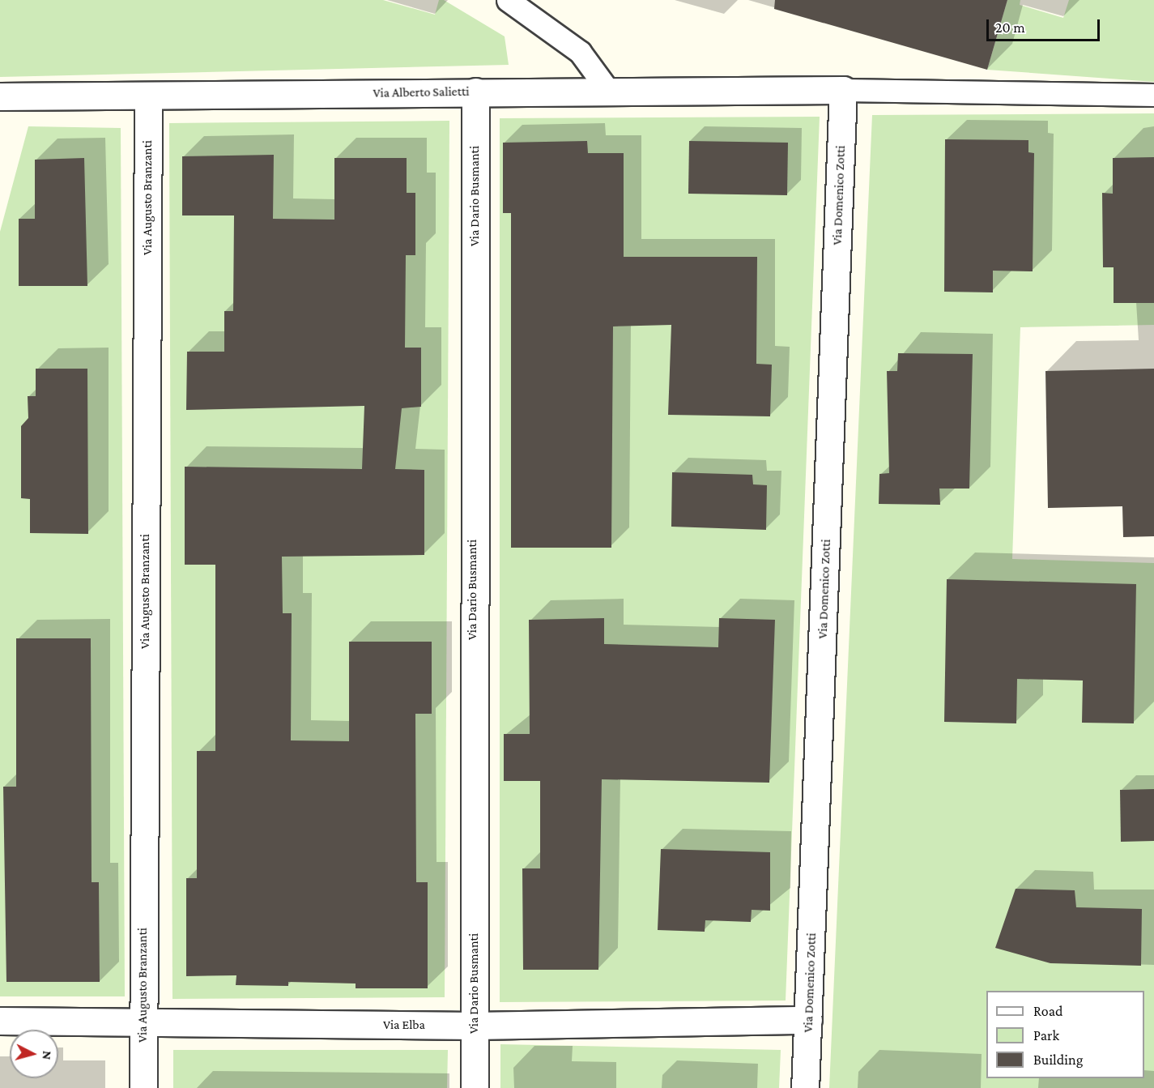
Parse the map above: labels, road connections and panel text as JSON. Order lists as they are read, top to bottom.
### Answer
{
  "streets": {
    "street": [
      "Via Alberto Salietti",
      "Via Domenico Zotti",
      "Via Dario Busmanti",
      "Via Augusto Branzanti",
      "Via Elba"
    ]
  },
  "crossings": [
    ["Via Alberto Salietti", "Via Domenico Zotti"],
    ["Via Alberto Salietti", "Via Dario Busmanti"],
    ["Via Alberto Salietti", "Via Augusto Branzanti"],
    ["Via Domenico Zotti", "Via Elba"],
    ["Via Dario Busmanti", "Via Elba"],
    ["Via Augusto Branzanti", "Via Elba"]
  ],
  "legend": ["Road", "Park", "Building"],
  "scale_bar": "20 m",
  "north": "right"
}
